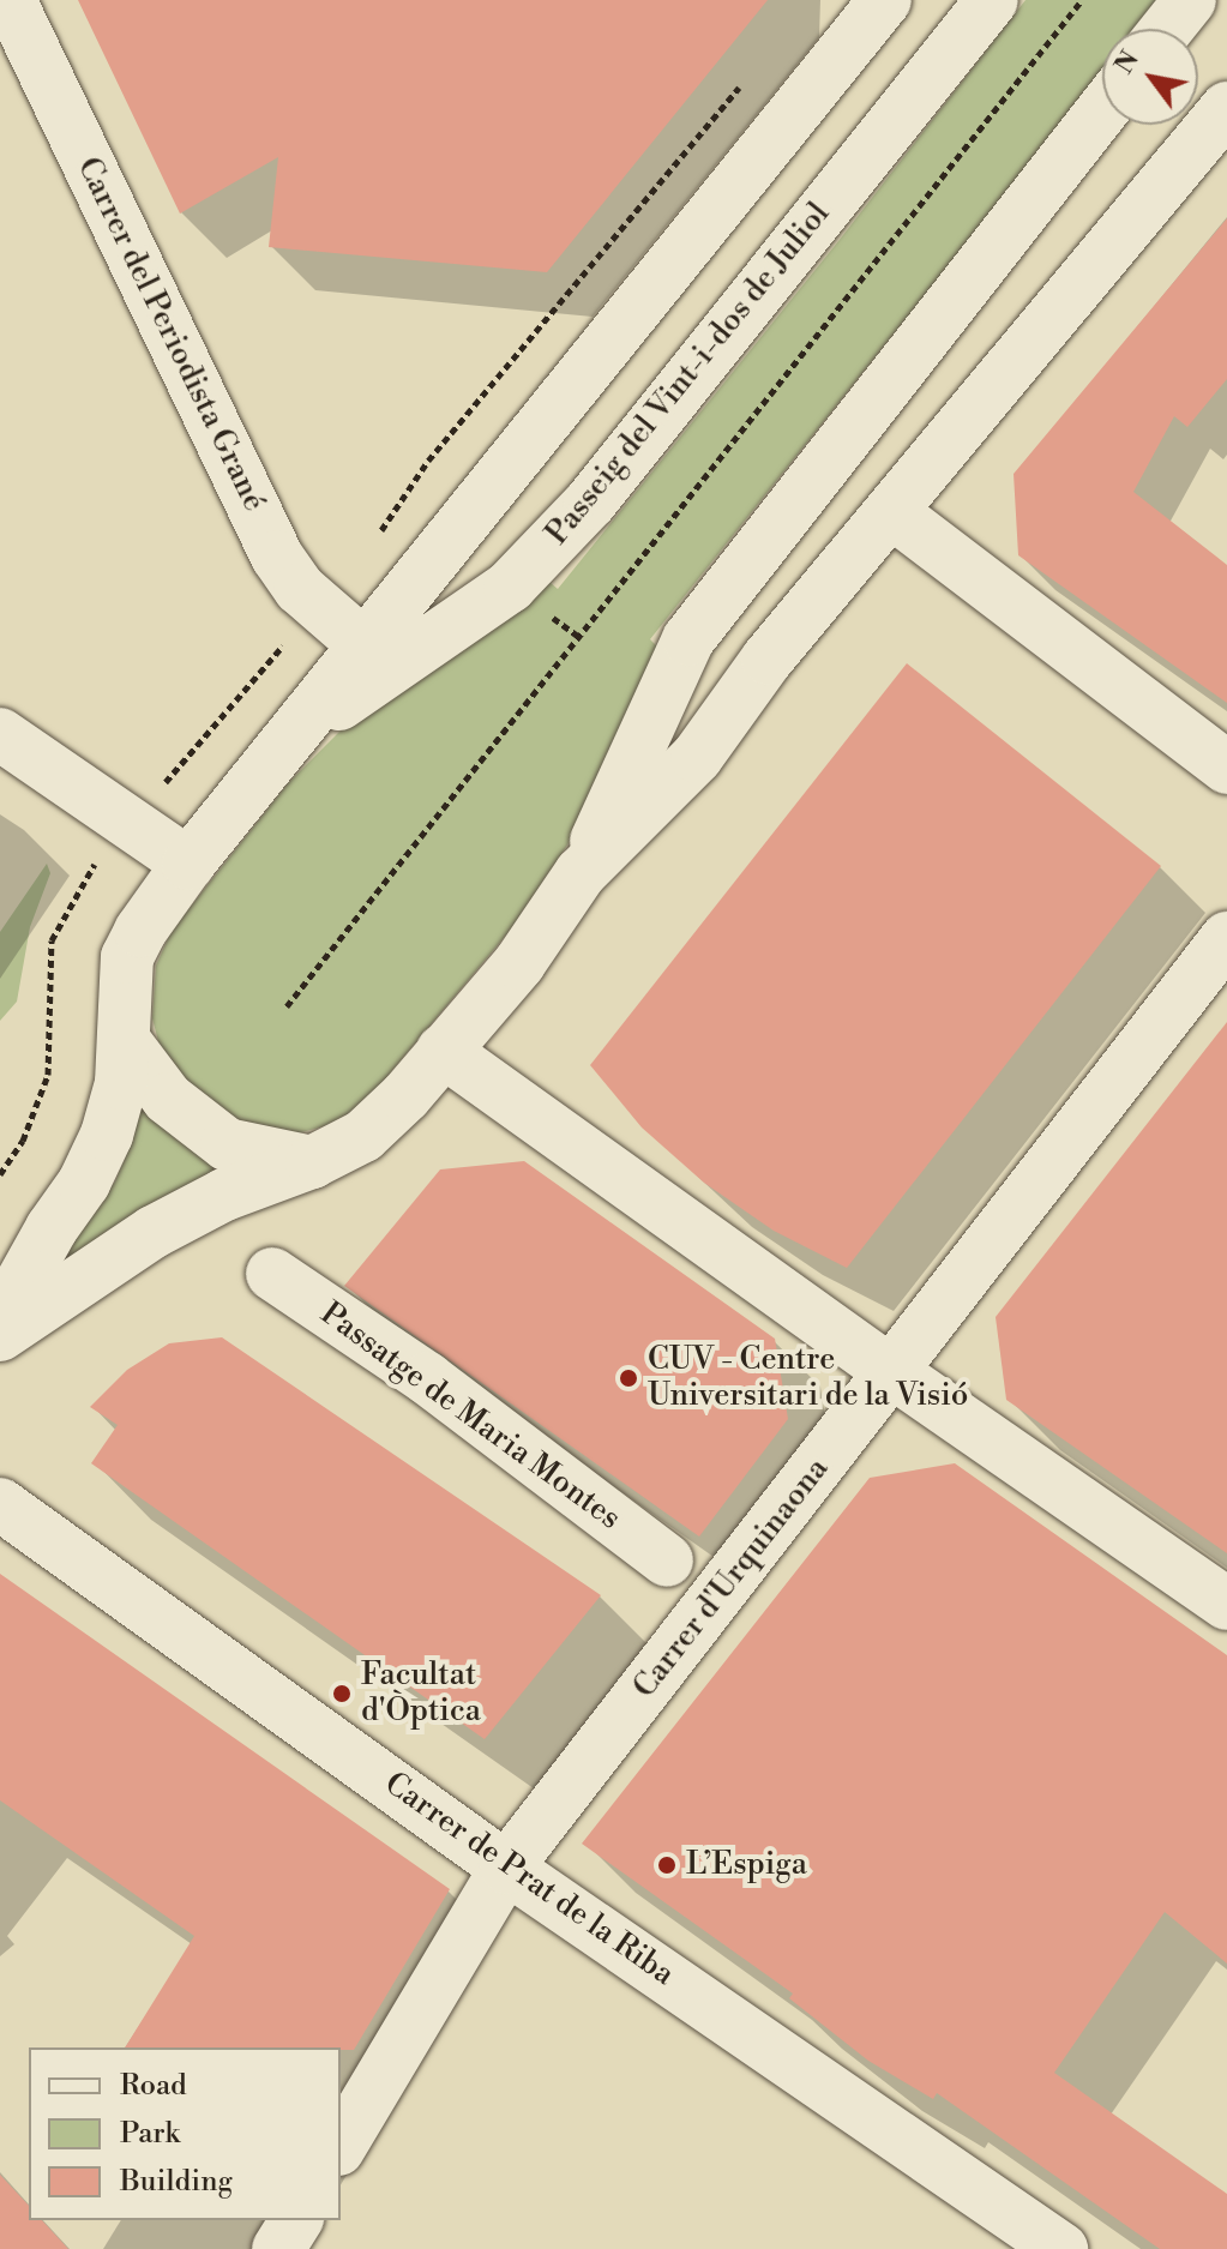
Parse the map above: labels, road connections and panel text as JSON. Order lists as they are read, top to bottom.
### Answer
{
  "streets": {
    "street": [
      "Carrer del Periodista Grané",
      "Passeig del Vint-i-dos de Juliol",
      "Passatge de Maria Montes",
      "Carrer d'Urquinaona",
      "Carrer de Prat de la Riba"
    ]
  },
  "crossings": [
    ["Carrer del Periodista Grané", "Passeig del Vint-i-dos de Juliol"],
    ["Carrer d'Urquinaona", "Carrer de Prat de la Riba"]
  ],
  "places": ["CUV - Centre Universitari de la Visió", "Facultat d'Òptica", "L’Espiga"],
  "legend": ["Road", "Park", "Building"],
  "north": "top left"
}
